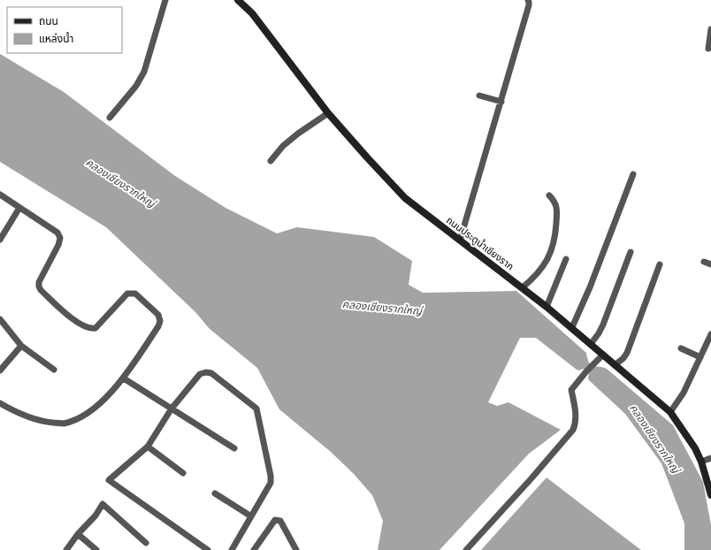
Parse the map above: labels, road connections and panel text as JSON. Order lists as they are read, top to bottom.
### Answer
{
  "streets": {
    "street": ["ถนนประตูน้ำเชียงราก"]
  },
  "water": ["คลองเชียงรากใหญ่"],
  "legend": ["ถนน", "แหล่งน้ำ"]
}
